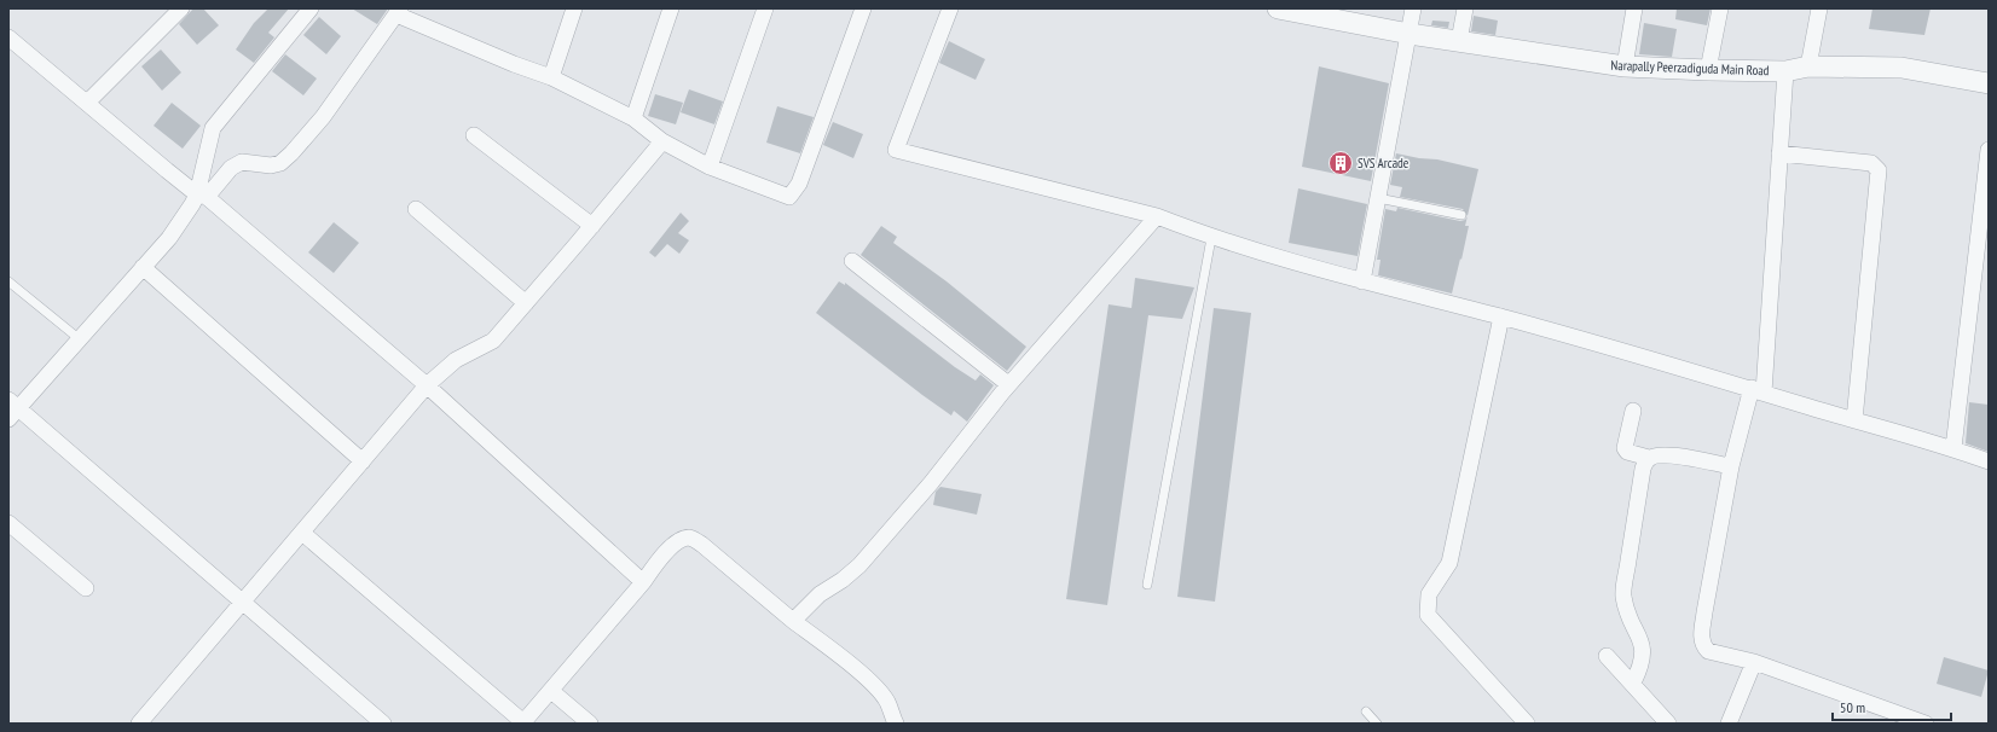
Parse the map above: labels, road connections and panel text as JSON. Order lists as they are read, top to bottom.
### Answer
{
  "streets": {
    "street": ["Narapally Peerzadiguda Main Road"]
  },
  "places": {
    "building": ["SVS Arcade"]
  },
  "scale_bar": "50 m"
}
